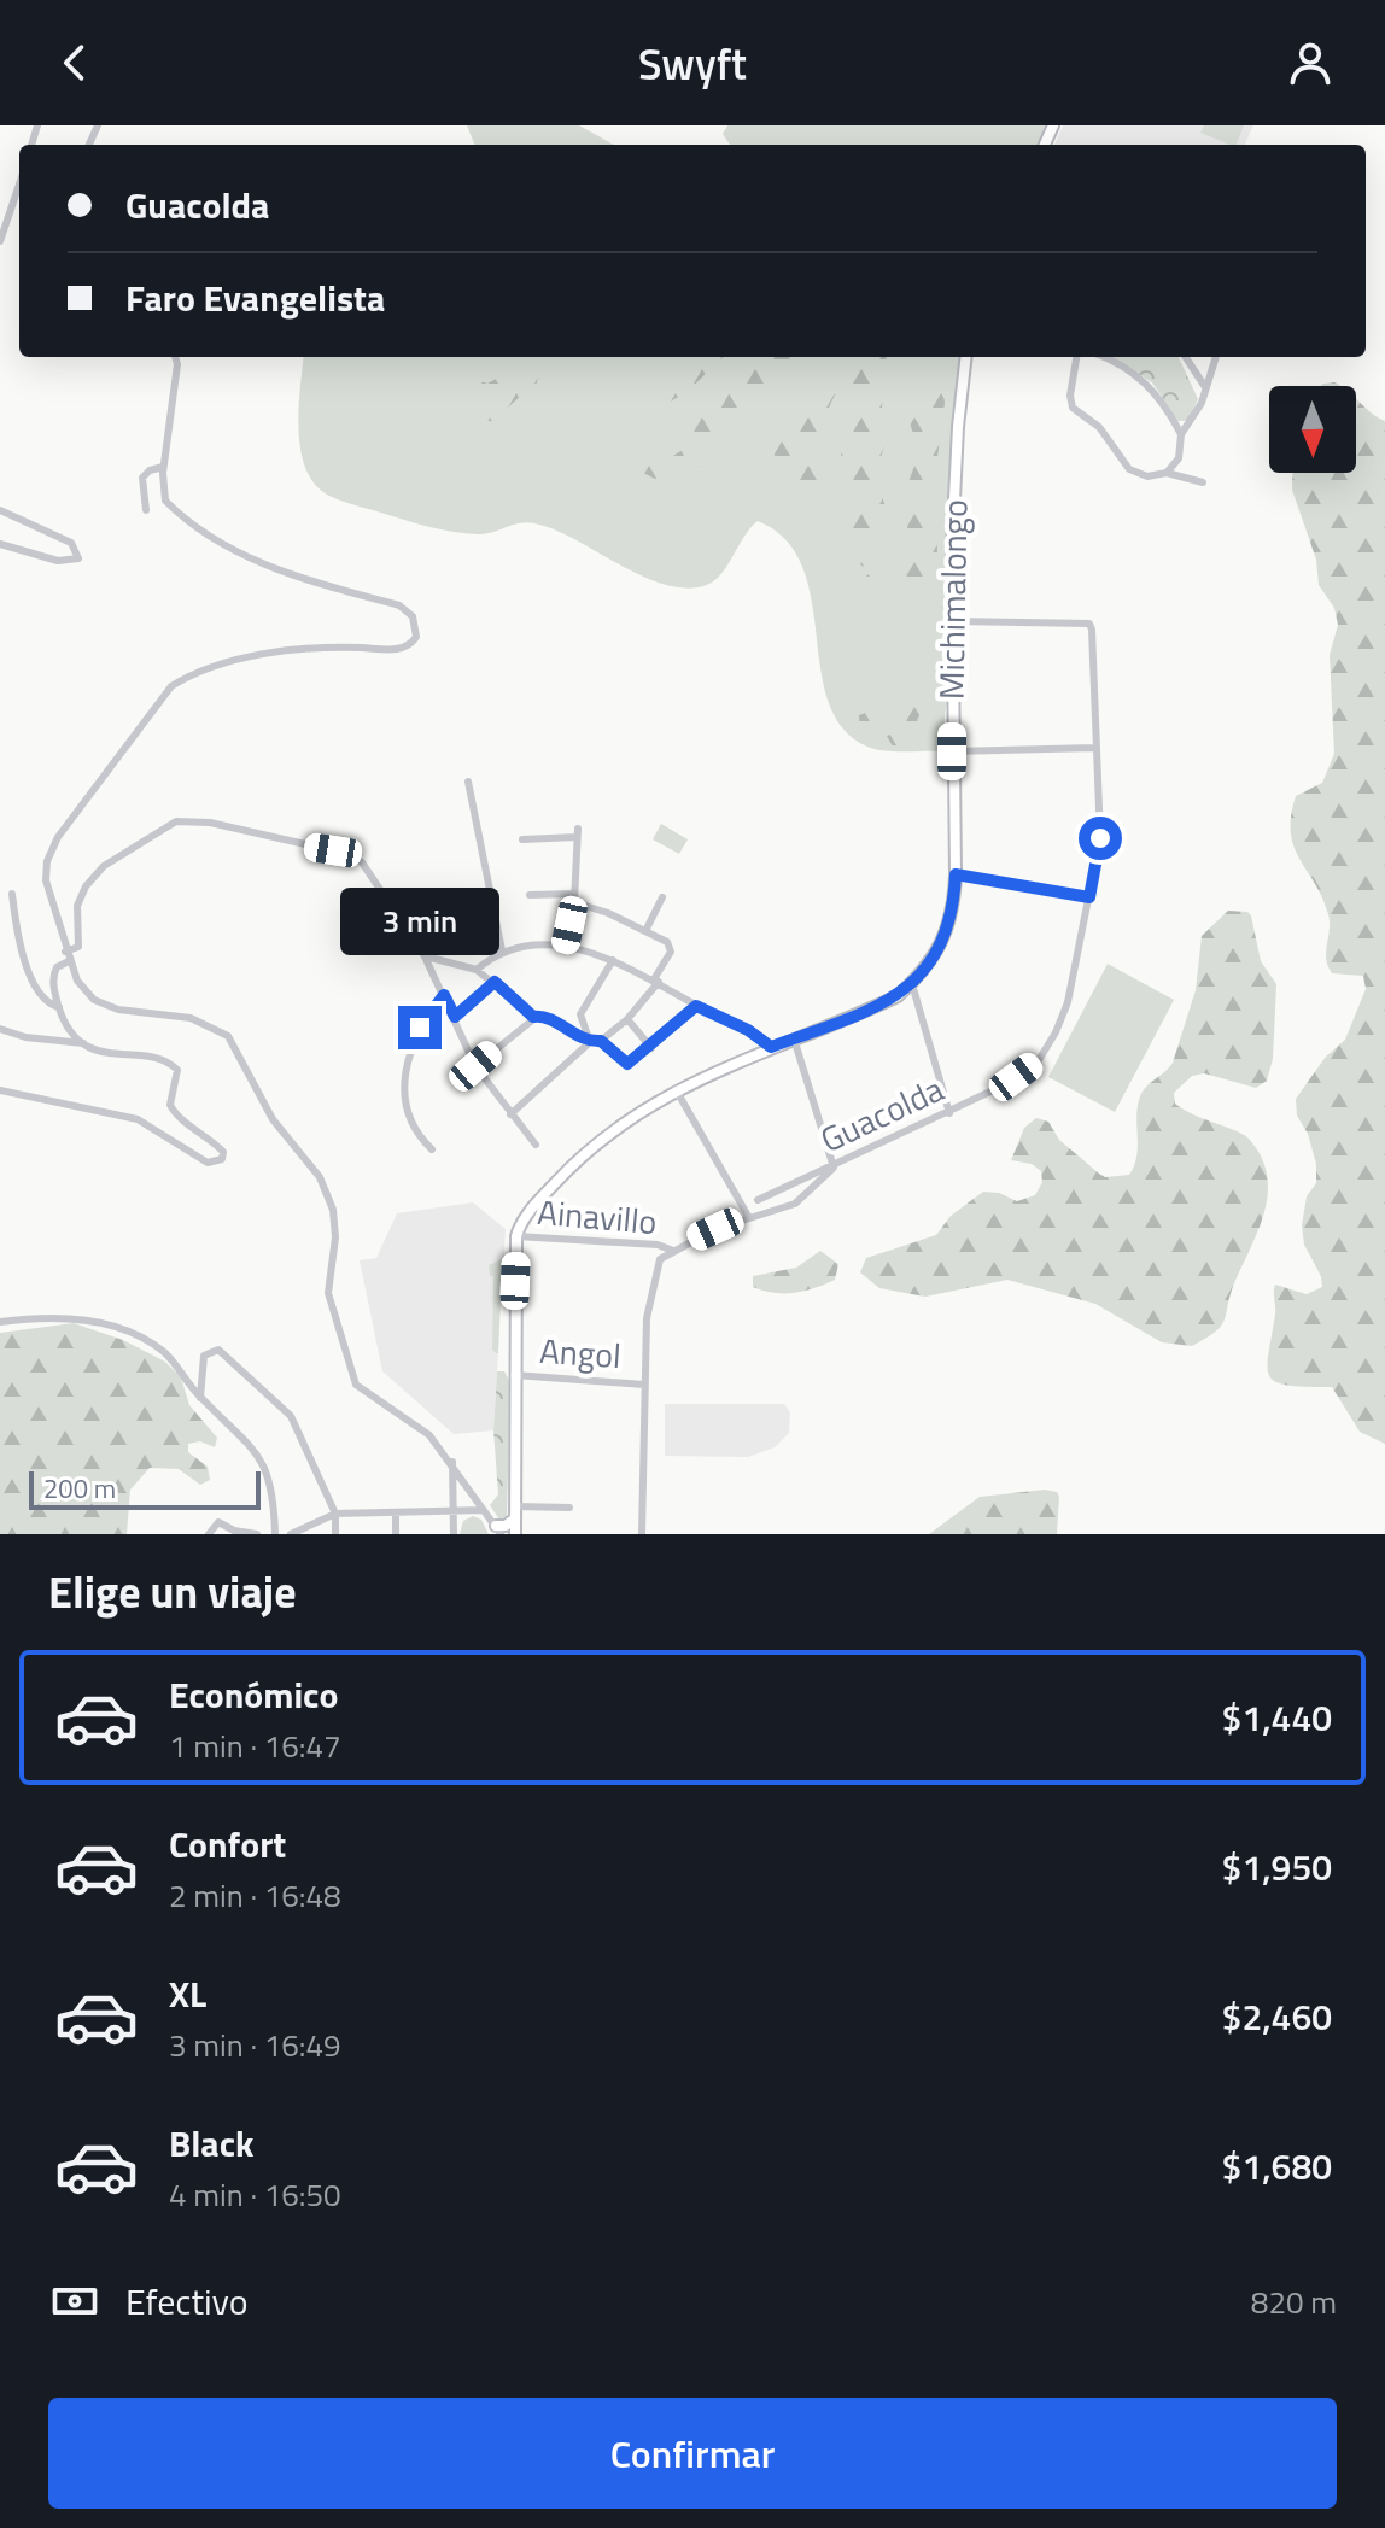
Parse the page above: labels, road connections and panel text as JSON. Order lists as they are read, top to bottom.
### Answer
{
  "streets": {
    "main road": ["Michimalongo"],
    "street": ["Guacolda", "Ainavillo", "Angol"]
  },
  "crossings": [
    ["Michimalongo", "Guacolda"],
    ["Michimalongo", "Ainavillo"]
  ],
  "scale_bar": "200 m",
  "north": "bottom",
  "page": {
    "header": "Swyft",
    "banner": ["Guacolda", "Faro Evangelista"],
    "bubble": "3 min",
    "scale": "200 m",
    "heading": "Elige un viaje",
    "list": [
      {
        "name": "Económico",
        "note": "1 min · 16:47",
        "value": "$1,440"
      },
      {
        "name": "Confort",
        "note": "2 min · 16:48",
        "value": "$1,950"
      },
      {
        "name": "XL",
        "note": "3 min · 16:49",
        "value": "$2,460"
      },
      {
        "name": "Black",
        "note": "4 min · 16:50",
        "value": "$1,680"
      }
    ],
    "pay": ["Efectivo", "820 m"],
    "buttons": "Confirmar"
  }
}
